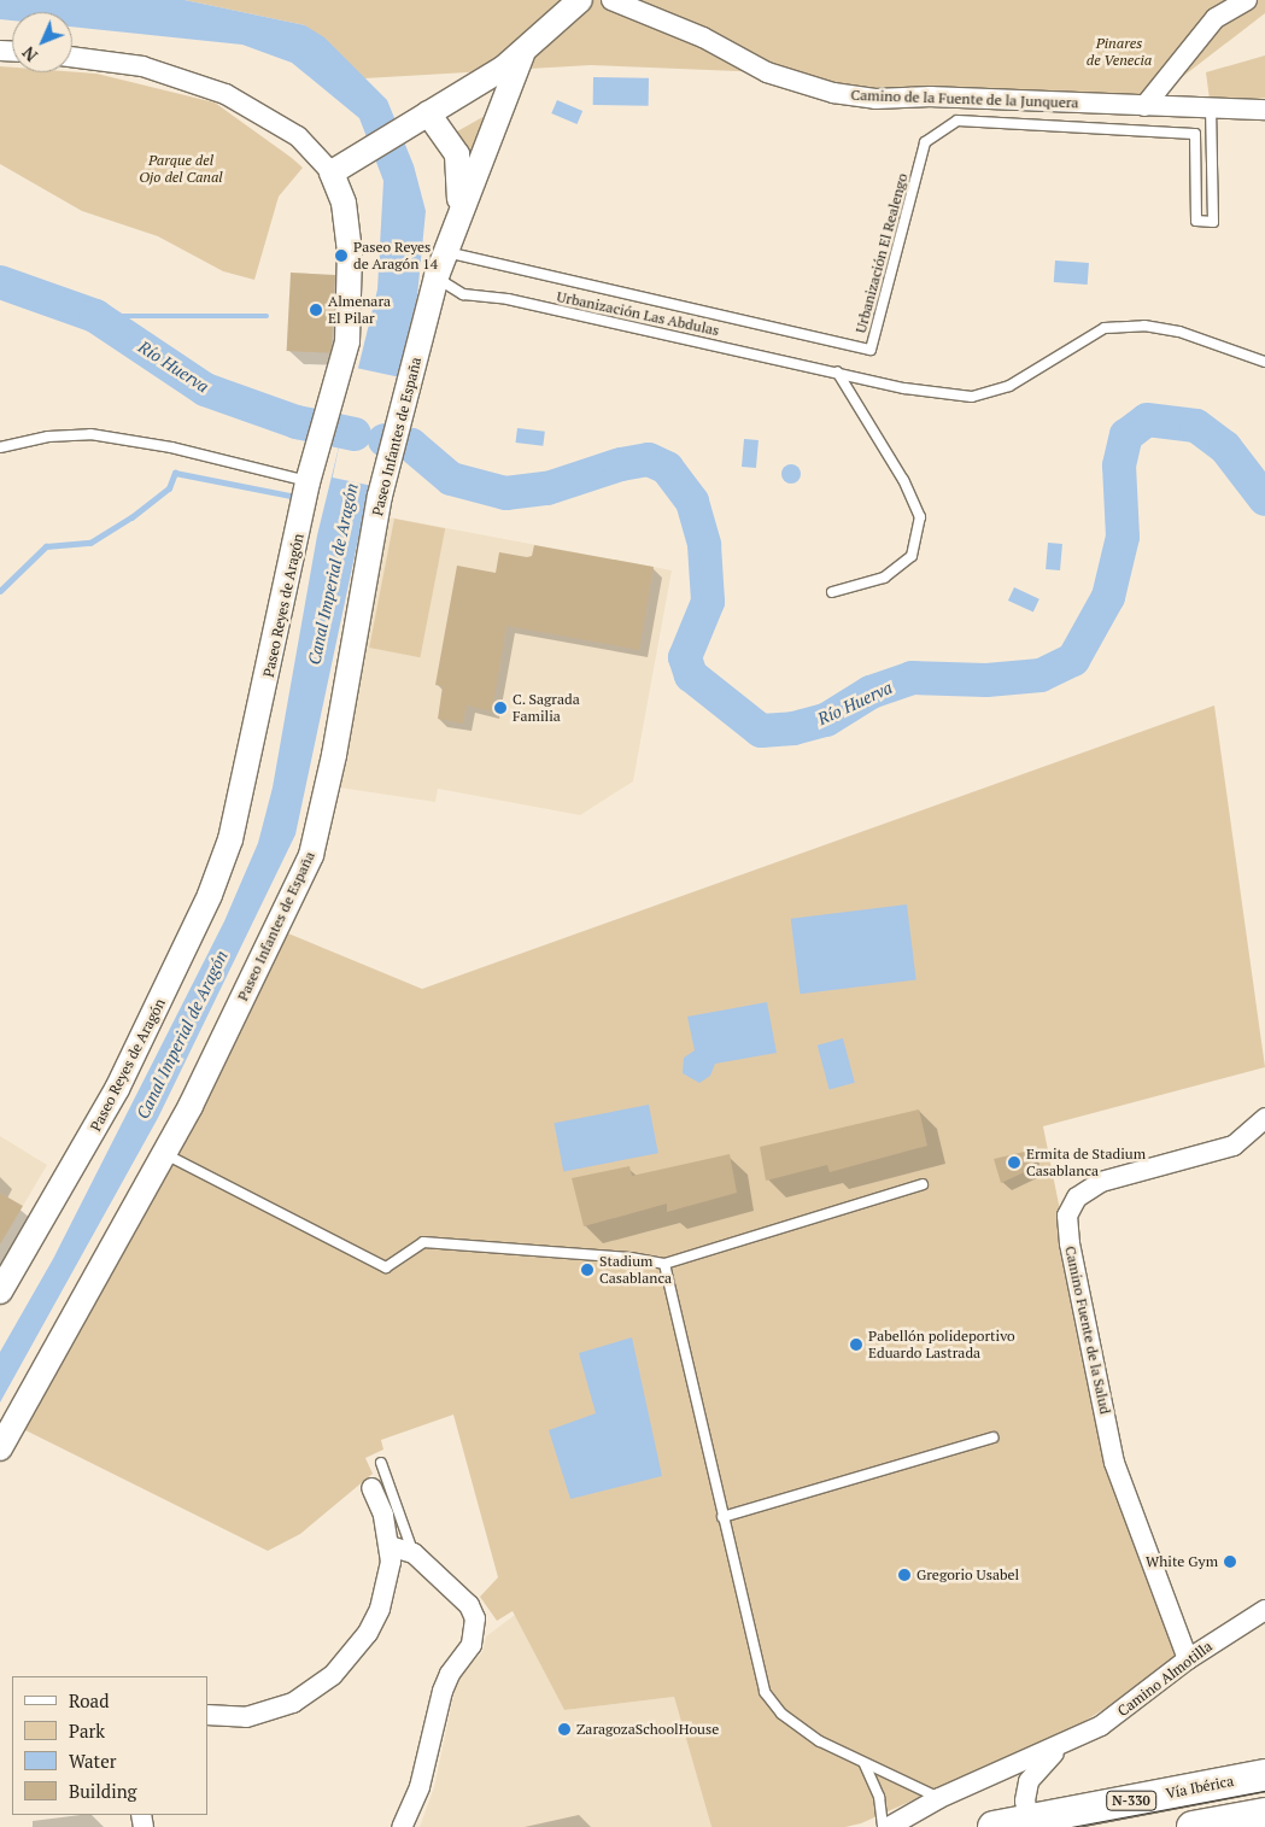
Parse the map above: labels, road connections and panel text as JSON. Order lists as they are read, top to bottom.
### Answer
{
  "streets": {
    "highway": ["Vía Ibérica", "N-330"],
    "street": [
      "Camino de la Fuente de la Junquera",
      "Paseo Infantes de España",
      "Paseo Reyes de Aragón",
      "Camino Fuente de la Salud",
      "Camino Almotilla"
    ],
    "lane": ["Urbanización El Realengo", "Urbanización Las Abdulas"]
  },
  "crossings": [
    ["Camino de la Fuente de la Junquera", "Urbanización El Realengo"],
    ["Urbanización El Realengo", "Paseo Infantes de España"],
    ["Urbanización Las Abdulas", "Paseo Infantes de España"],
    ["Paseo Infantes de España", "Paseo Reyes de Aragón"],
    ["Camino Fuente de la Salud", "Camino Almotilla"],
    ["Camino Almotilla", "Vía Ibérica"]
  ],
  "water": ["Río Huerva", "Canal Imperial de Aragón"],
  "parks": ["Pinares de Venecia", "Parque del Ojo del Canal"],
  "places": [
    "Paseo Reyes de Aragón 14",
    "Almenara El Pilar",
    "C. Sagrada Familia",
    "Ermita de Stadium Casablanca",
    "Stadium Casablanca",
    "Pabellón polideportivo Eduardo Lastrada",
    "White Gym",
    "Gregorio Usabel",
    "ZaragozaSchoolHouse"
  ],
  "legend": [
    "Road",
    "Park",
    "Water",
    "Building"
  ],
  "north": "bottom left"
}
